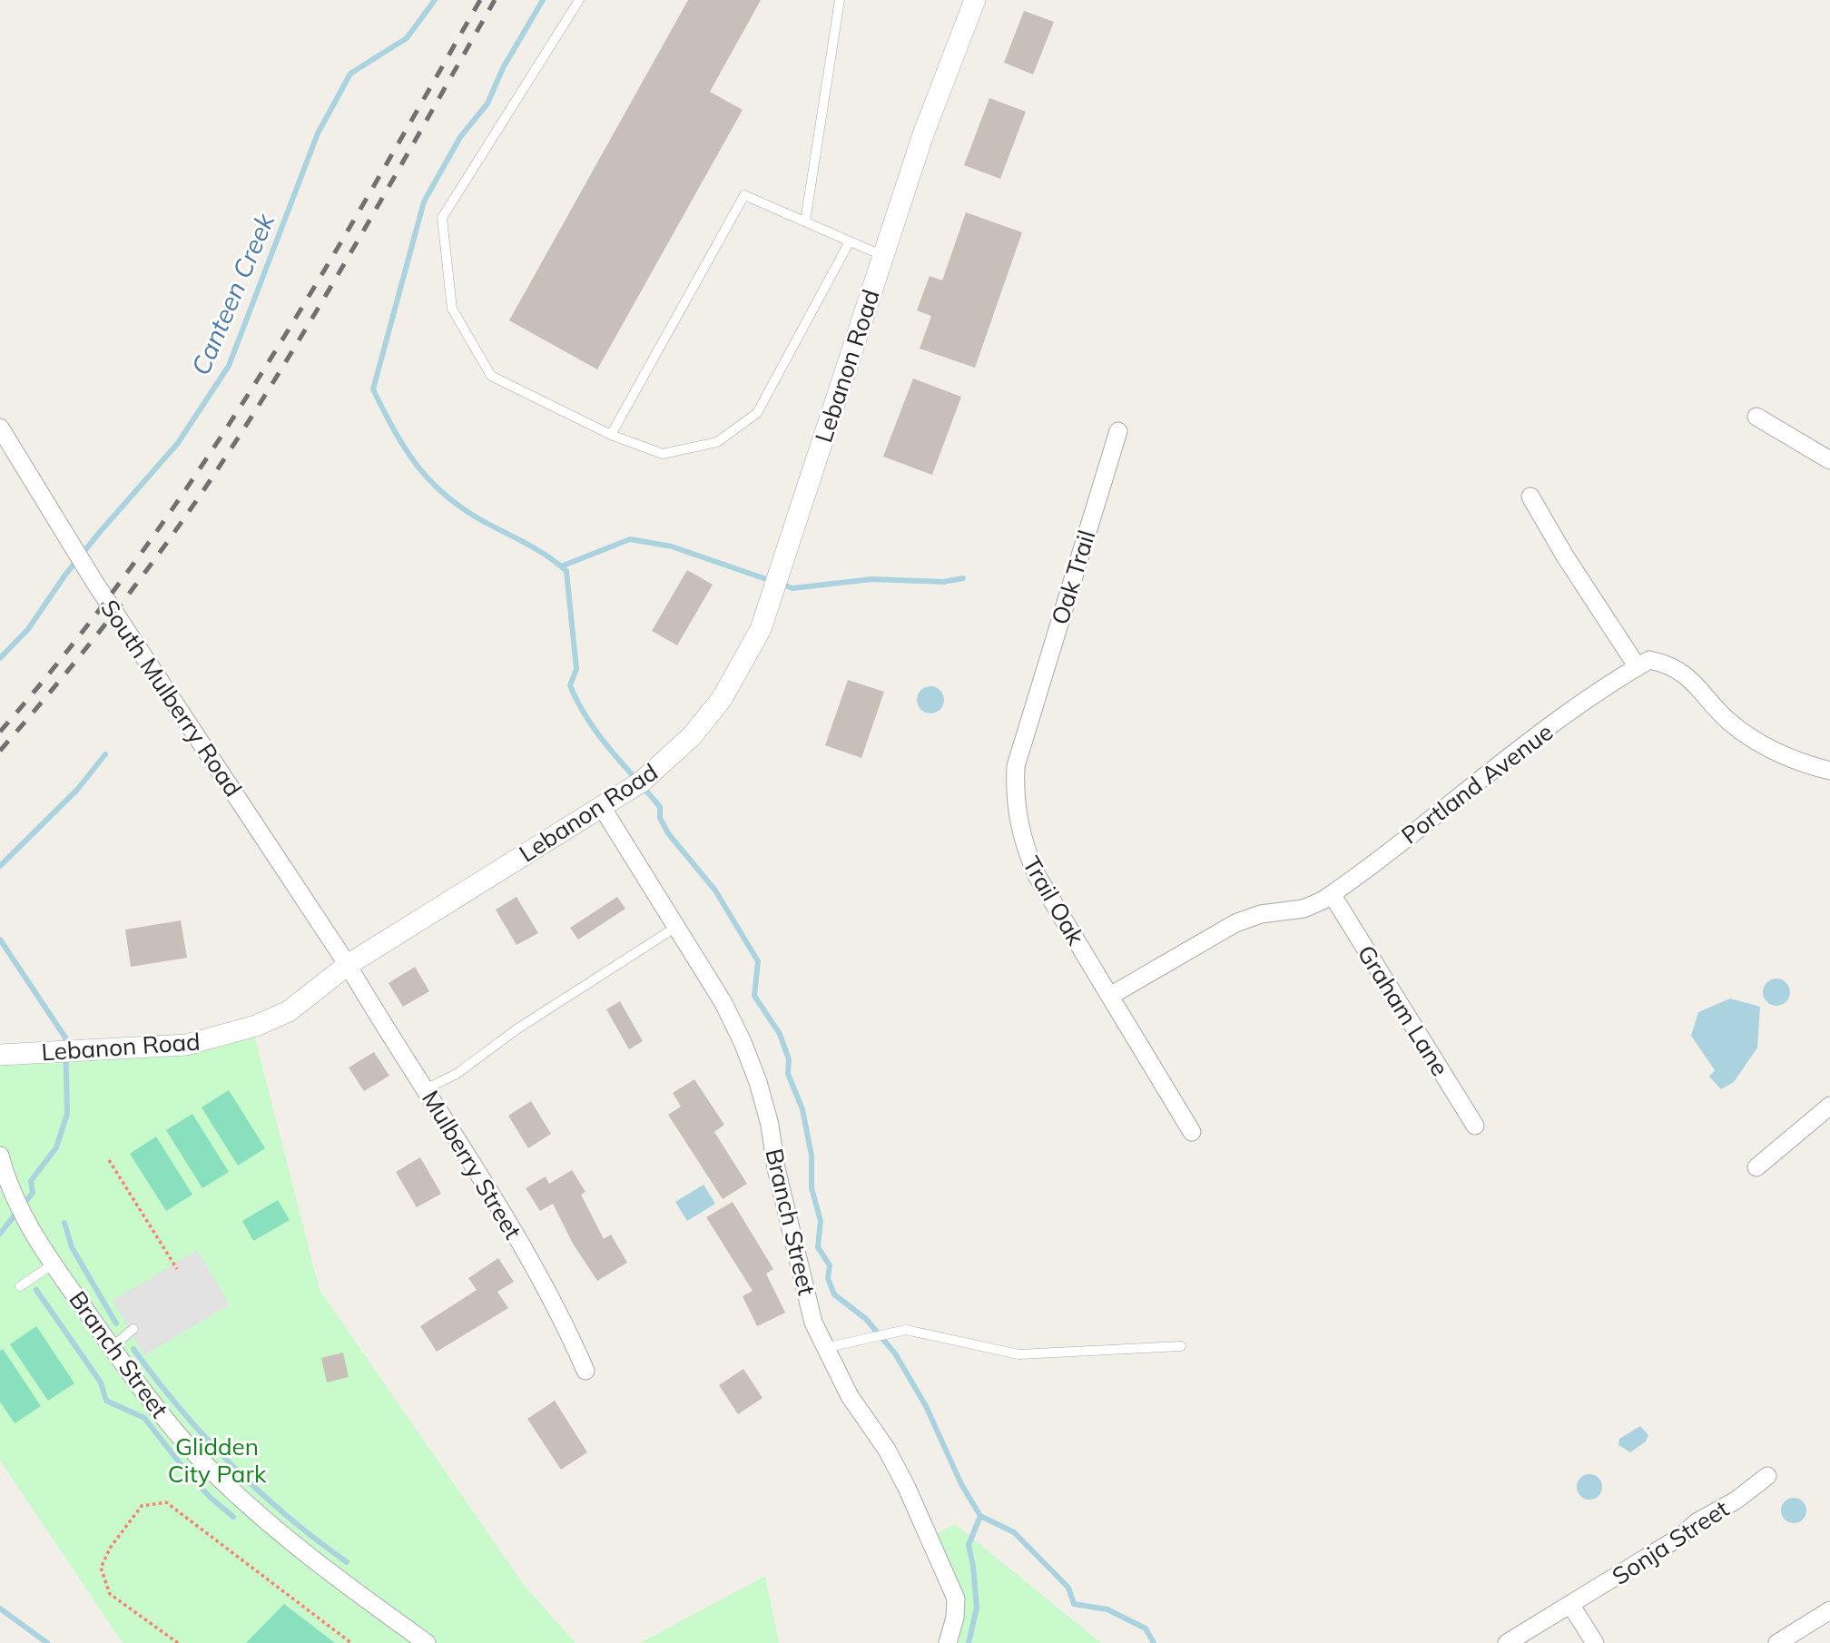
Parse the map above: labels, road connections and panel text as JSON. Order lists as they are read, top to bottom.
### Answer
{
  "streets": {
    "street": [
      "Lebanon Road",
      "Oak Trail",
      "South Mulberry Road",
      "Portland Avenue",
      "Trail Oak",
      "Graham Lane",
      "Mulberry Street",
      "Branch Street",
      "Sonja Street"
    ]
  },
  "crossings": [
    ["Lebanon Road", "South Mulberry Road"],
    ["Lebanon Road", "Mulberry Street"],
    ["Lebanon Road", "Branch Street"],
    ["Oak Trail", "Trail Oak"],
    ["South Mulberry Road", "Mulberry Street"],
    ["Portland Avenue", "Trail Oak"],
    ["Portland Avenue", "Graham Lane"]
  ],
  "water": ["Canteen Creek"],
  "parks": ["Glidden City Park"]
}
